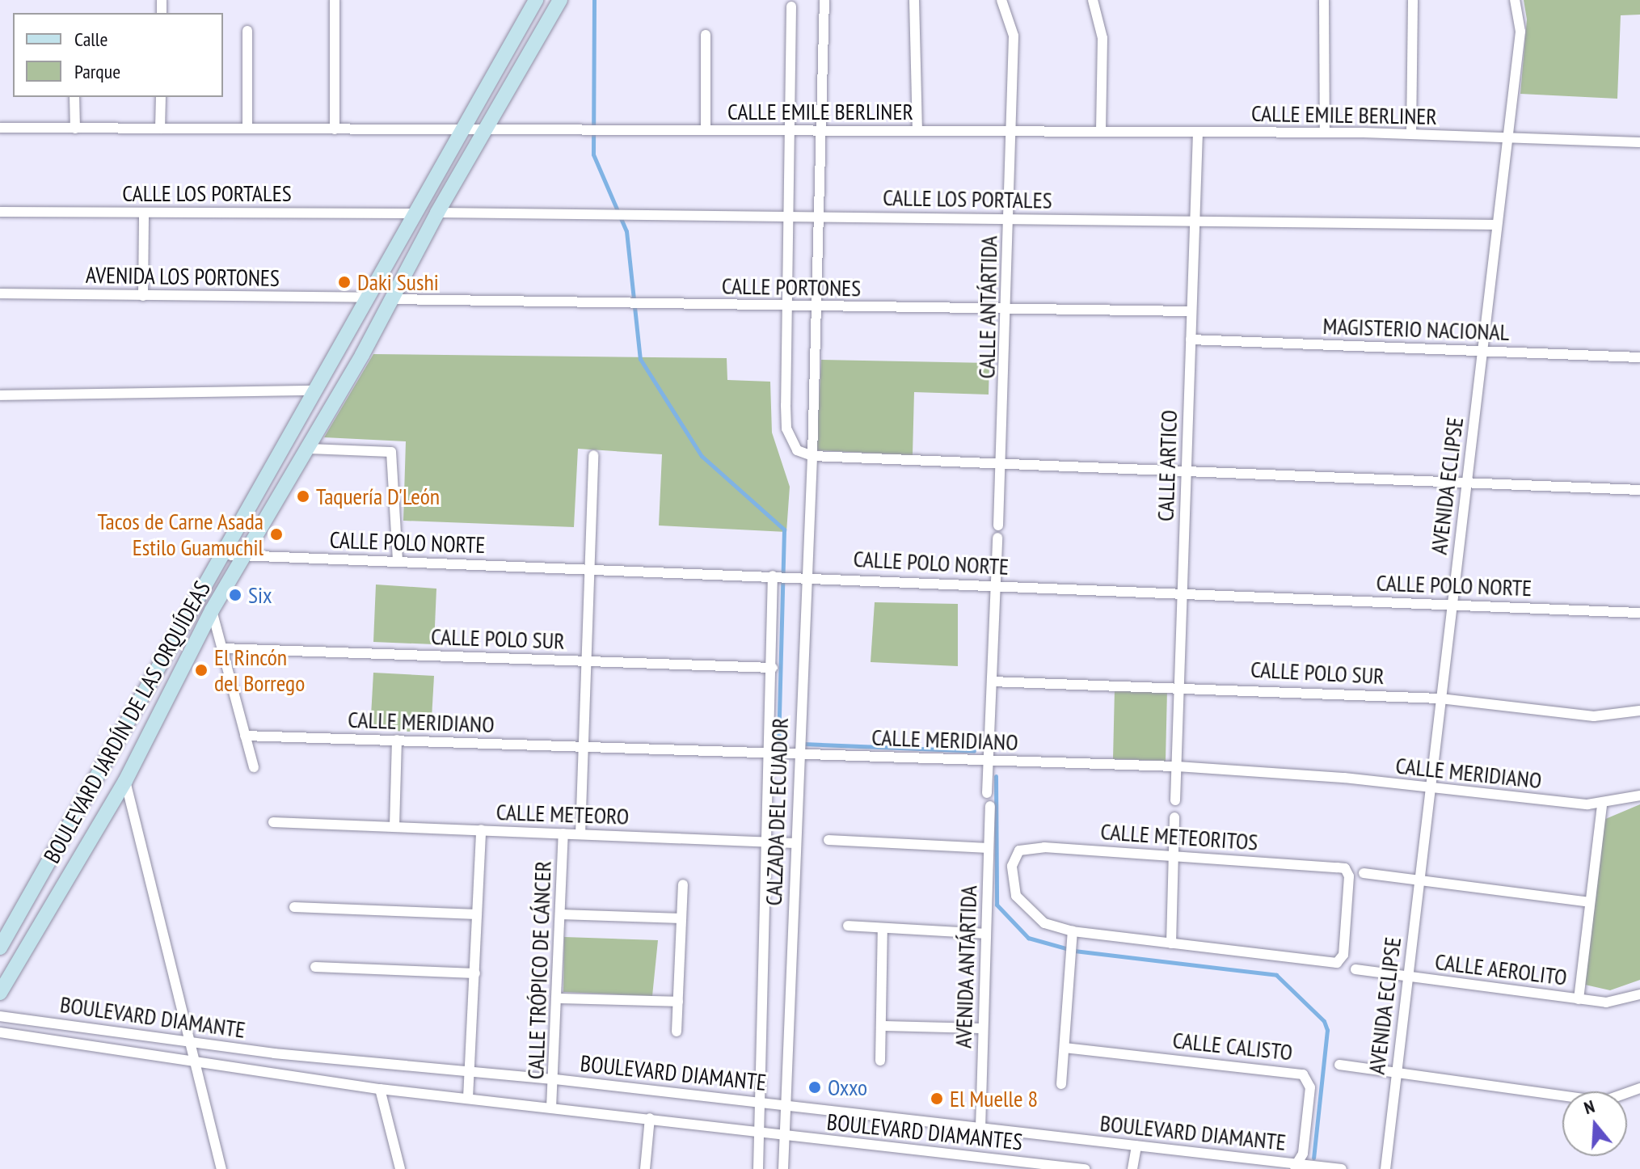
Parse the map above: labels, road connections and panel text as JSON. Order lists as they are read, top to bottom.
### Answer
{
  "streets": {
    "street": [
      "CALLE EMILE BERLINER",
      "CALLE LOS PORTALES",
      "AVENIDA LOS PORTONES",
      "CALLE PORTONES",
      "CALLE ANTÁRTIDA",
      "MAGISTERIO NACIONAL",
      "CALLE ARTICO",
      "AVENIDA ECLIPSE",
      "CALLE POLO NORTE",
      "CALLE POLO SUR",
      "BOULEVARD JARDÍN DE LAS ORQUÍDEAS",
      "CALLE MERIDIANO",
      "CALZADA DEL ECUADOR",
      "CALLE METEORO",
      "CALLE METEORITOS",
      "AVENIDA ANTÁRTIDA",
      "CALLE AEROLITO",
      "CALLE TRÓPICO DE CÁNCER",
      "BOULEVARD DIAMANTE",
      "CALLE CALISTO",
      "BOULEVARD DIAMANTES"
    ]
  },
  "crossings": [
    ["CALLE EMILE BERLINER", "CALLE ANTÁRTIDA"],
    ["CALLE EMILE BERLINER", "CALLE ARTICO"],
    ["CALLE EMILE BERLINER", "AVENIDA ECLIPSE"],
    ["CALLE EMILE BERLINER", "BOULEVARD JARDÍN DE LAS ORQUÍDEAS"],
    ["CALLE EMILE BERLINER", "CALZADA DEL ECUADOR"],
    ["CALLE LOS PORTALES", "CALLE ANTÁRTIDA"],
    ["CALLE LOS PORTALES", "CALLE ARTICO"],
    ["CALLE LOS PORTALES", "AVENIDA ECLIPSE"],
    ["CALLE LOS PORTALES", "BOULEVARD JARDÍN DE LAS ORQUÍDEAS"],
    ["CALLE LOS PORTALES", "CALZADA DEL ECUADOR"],
    ["AVENIDA LOS PORTONES", "BOULEVARD JARDÍN DE LAS ORQUÍDEAS"],
    ["CALLE PORTONES", "CALLE ANTÁRTIDA"],
    ["CALLE PORTONES", "CALLE ARTICO"],
    ["CALLE PORTONES", "BOULEVARD JARDÍN DE LAS ORQUÍDEAS"],
    ["CALLE PORTONES", "CALZADA DEL ECUADOR"],
    ["MAGISTERIO NACIONAL", "CALLE ARTICO"],
    ["MAGISTERIO NACIONAL", "AVENIDA ECLIPSE"],
    ["CALLE ARTICO", "CALLE POLO NORTE"],
    ["CALLE ARTICO", "CALLE POLO SUR"],
    ["CALLE ARTICO", "CALLE MERIDIANO"],
    ["AVENIDA ECLIPSE", "CALLE POLO NORTE"],
    ["AVENIDA ECLIPSE", "CALLE POLO SUR"],
    ["AVENIDA ECLIPSE", "CALLE MERIDIANO"],
    ["AVENIDA ECLIPSE", "CALLE AEROLITO"],
    ["CALLE POLO NORTE", "BOULEVARD JARDÍN DE LAS ORQUÍDEAS"],
    ["CALLE POLO NORTE", "CALZADA DEL ECUADOR"],
    ["CALLE POLO SUR", "CALZADA DEL ECUADOR"],
    ["CALLE MERIDIANO", "CALZADA DEL ECUADOR"],
    ["CALZADA DEL ECUADOR", "CALLE METEORO"],
    ["CALZADA DEL ECUADOR", "BOULEVARD DIAMANTE"],
    ["CALZADA DEL ECUADOR", "BOULEVARD DIAMANTES"],
    ["CALLE METEORO", "CALLE TRÓPICO DE CÁNCER"],
    ["CALLE METEORO", "BOULEVARD DIAMANTE"],
    ["AVENIDA ANTÁRTIDA", "BOULEVARD DIAMANTE"],
    ["CALLE TRÓPICO DE CÁNCER", "BOULEVARD DIAMANTE"],
    ["BOULEVARD DIAMANTE", "CALLE CALISTO"],
    ["BOULEVARD DIAMANTE", "BOULEVARD DIAMANTES"]
  ],
  "places": [
    "Daki Sushi",
    "Taquería D'León",
    "Tacos de Carne Asada Estilo Guamuchil",
    "Six",
    "El Rincón del Borrego",
    "Oxxo",
    "El Muelle 8"
  ],
  "legend": ["Calle", "Parque"],
  "north": "top"
}
